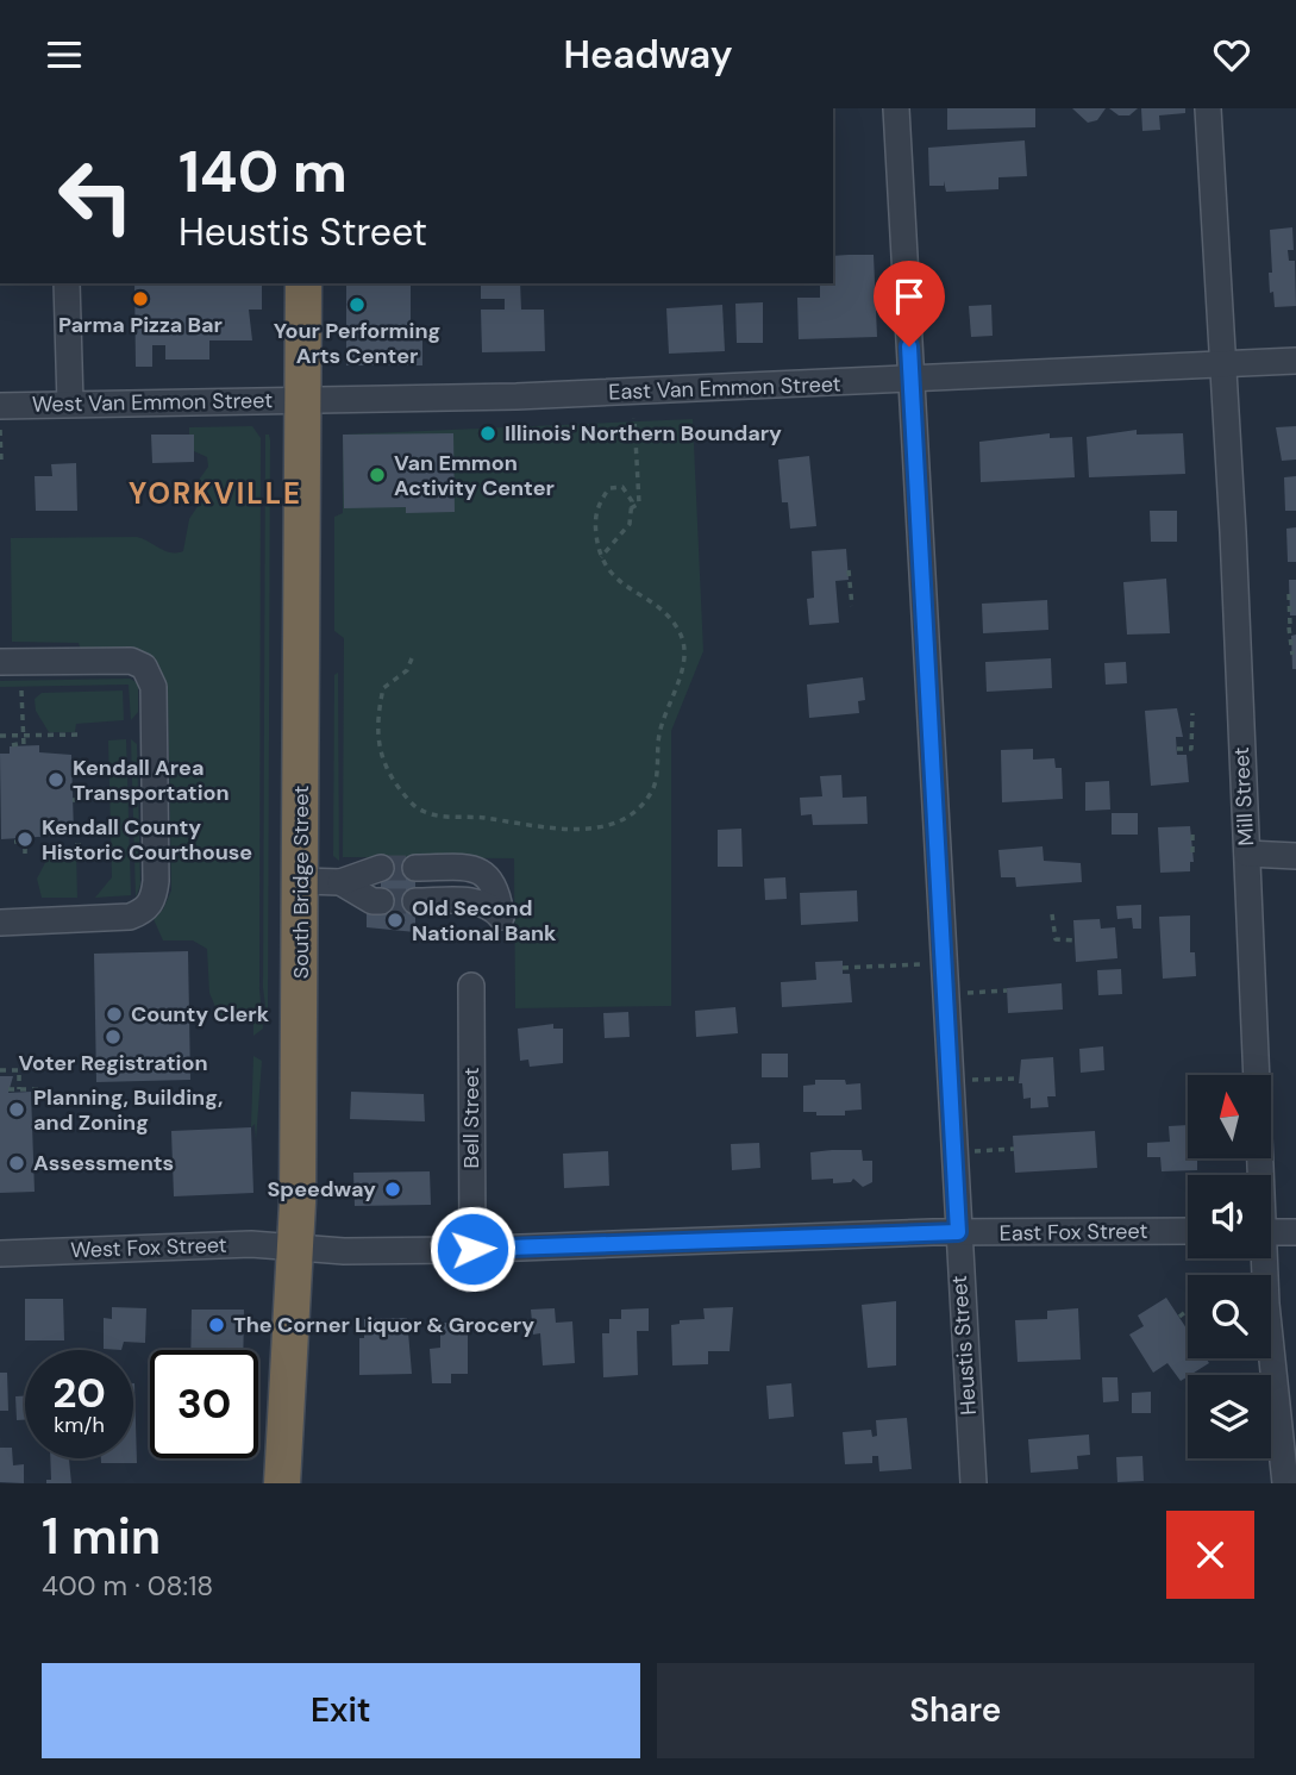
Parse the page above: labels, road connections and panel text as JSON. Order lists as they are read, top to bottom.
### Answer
{
  "streets": {
    "highway": ["South Bridge Street"],
    "street": [
      "East Van Emmon Street",
      "West Van Emmon Street",
      "Mill Street",
      "Bell Street",
      "East Fox Street",
      "West Fox Street",
      "Heustis Street"
    ]
  },
  "crossings": [
    ["East Van Emmon Street", "West Van Emmon Street"],
    ["East Van Emmon Street", "Mill Street"],
    ["East Van Emmon Street", "South Bridge Street"],
    ["East Van Emmon Street", "Heustis Street"],
    ["West Van Emmon Street", "South Bridge Street"],
    ["South Bridge Street", "East Fox Street"],
    ["South Bridge Street", "West Fox Street"],
    ["Bell Street", "East Fox Street"],
    ["East Fox Street", "West Fox Street"],
    ["East Fox Street", "Heustis Street"]
  ],
  "districts": ["YORKVILLE"],
  "places": [
    "Parma Pizza Bar",
    "Your Performing Arts Center",
    "Illinois' Northern Boundary",
    "Van Emmon Activity Center",
    "Kendall Area Transportation",
    "Kendall County Historic Courthouse",
    "Old Second National Bank",
    "County Clerk",
    "Voter Registration",
    "Planning, Building, and Zoning",
    "Assessments",
    "Speedway",
    "The Corner Liquor & Grocery"
  ],
  "north": "top",
  "page": {
    "header": "Headway",
    "turn": ["140 m", "Heustis Street"],
    "speed": "20 km/h",
    "limit": "30",
    "heading": ["1 min", "400 m · 08:18"],
    "buttons": ["Exit", "Share"]
  }
}
